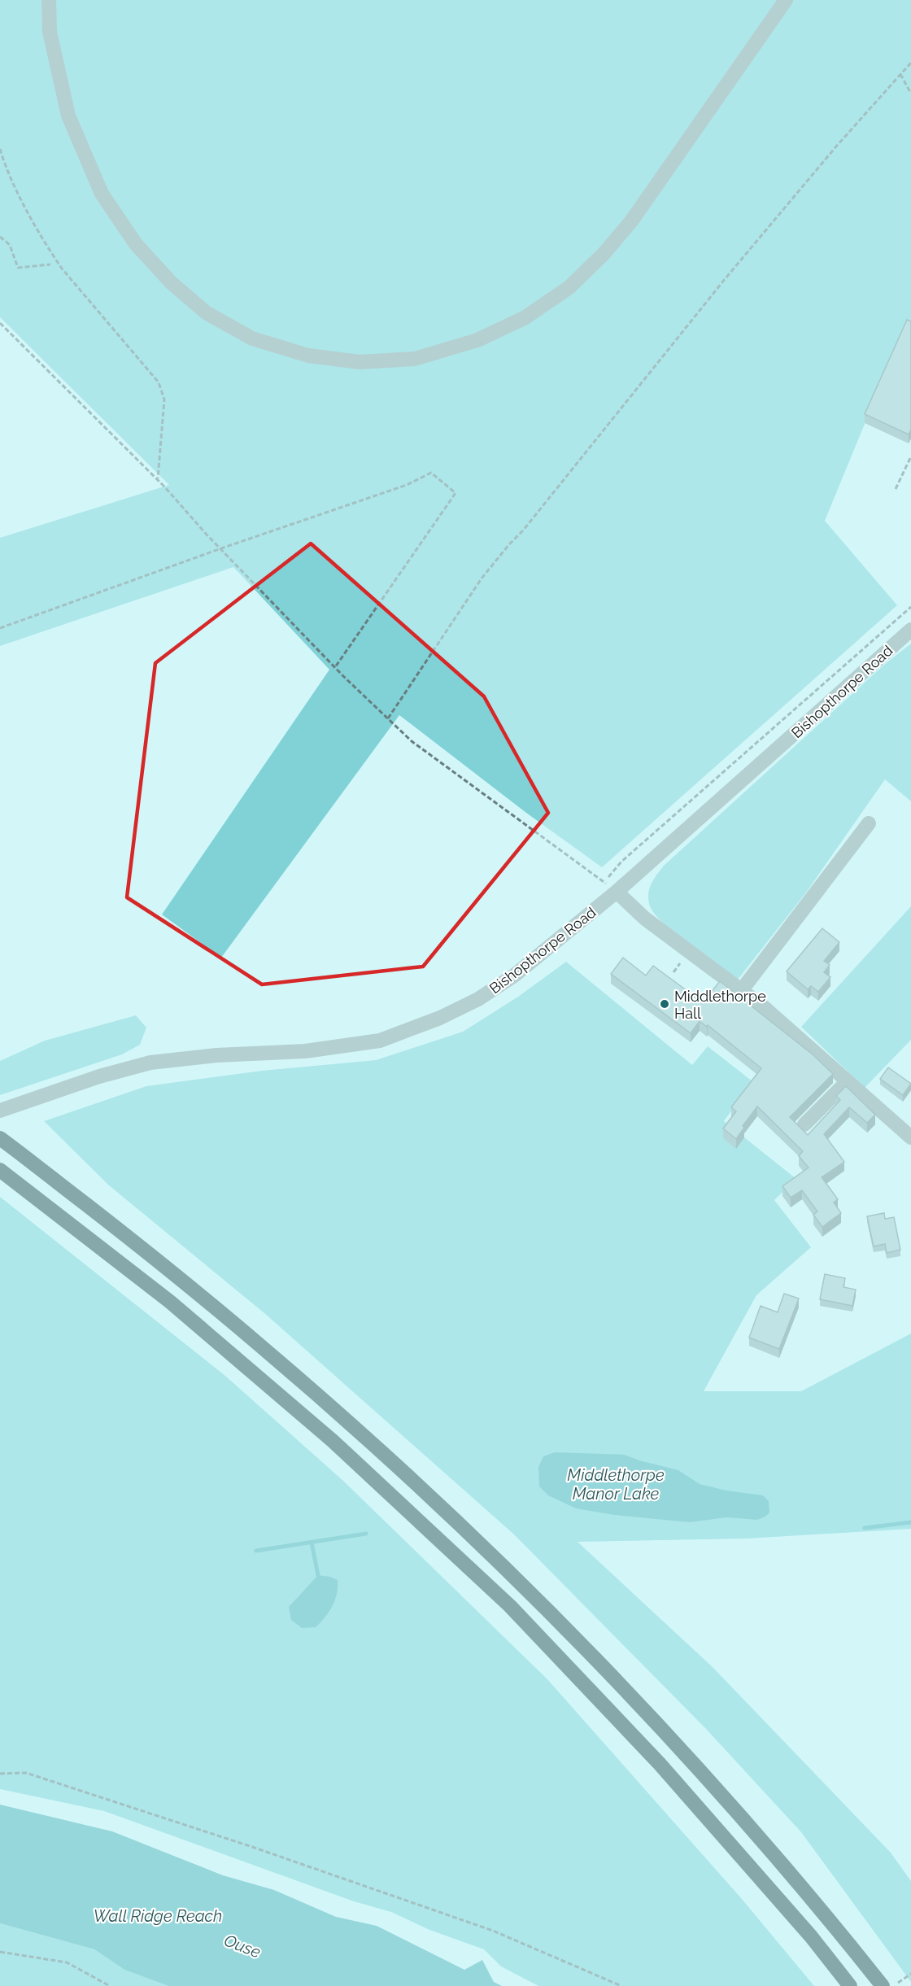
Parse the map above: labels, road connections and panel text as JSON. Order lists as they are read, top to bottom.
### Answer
{
  "streets": {
    "street": ["Bishopthorpe Road"]
  },
  "water": ["Middlethorpe Manor Lake", "Wall Ridge Reach", "Ouse"],
  "places": ["Middlethorpe Hall"]
}
